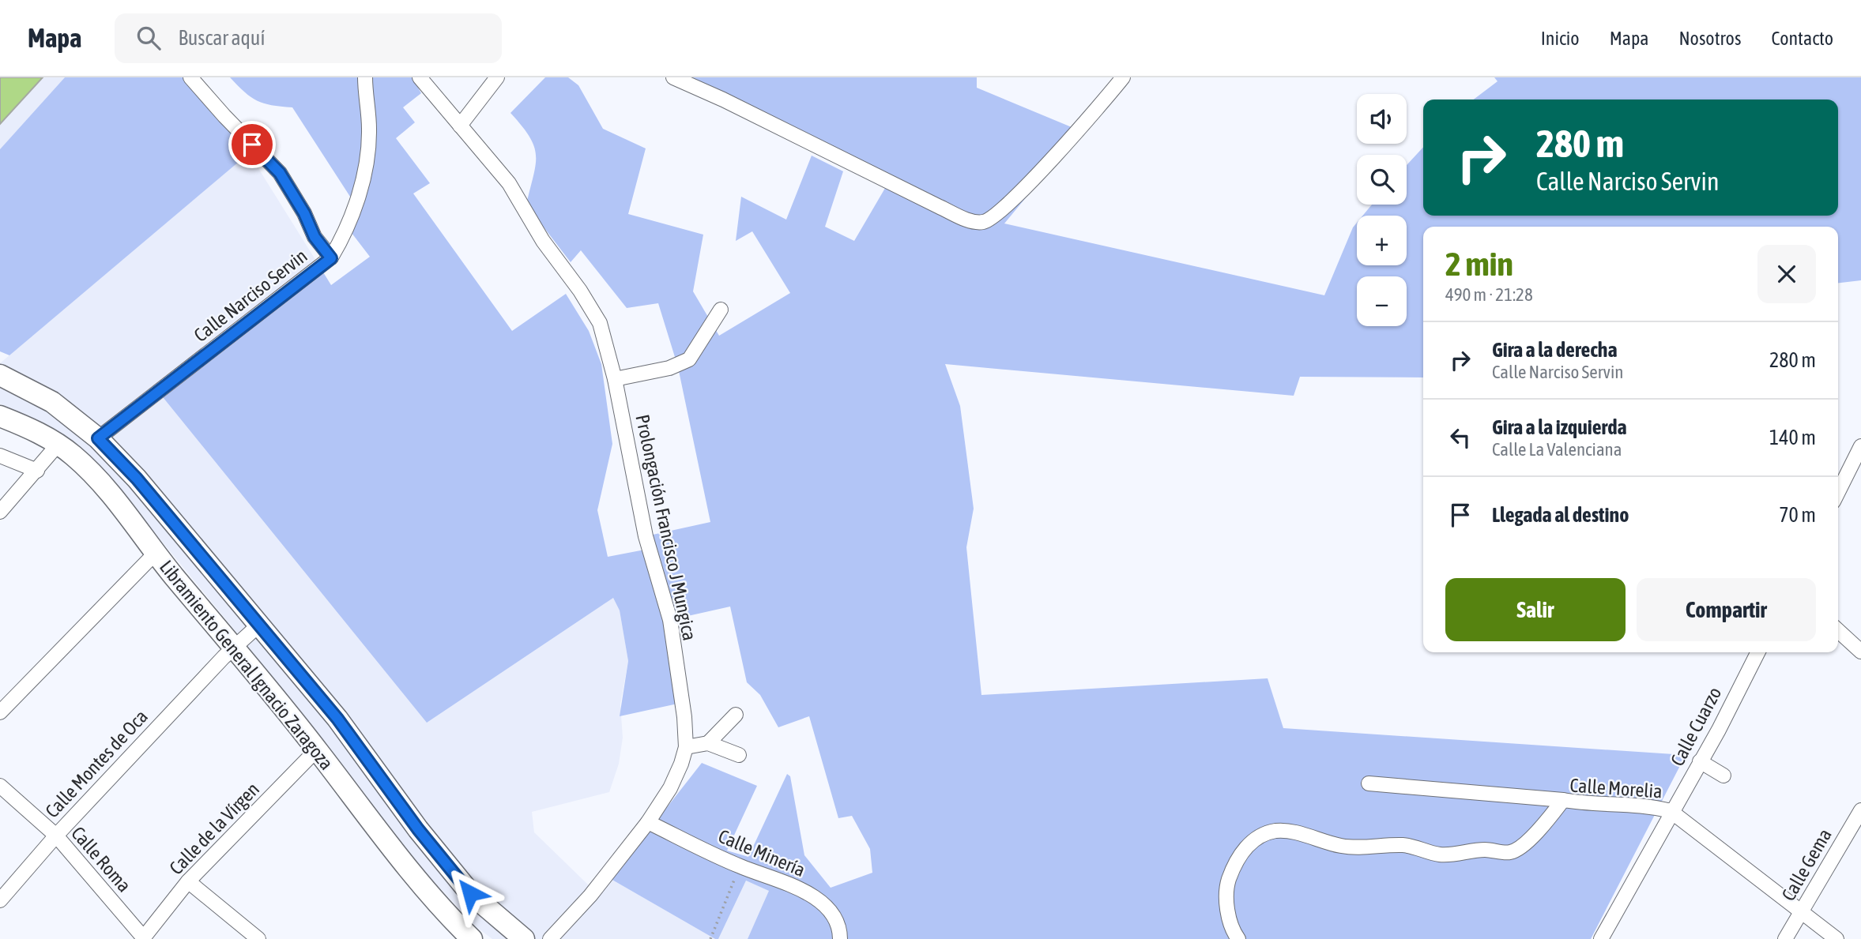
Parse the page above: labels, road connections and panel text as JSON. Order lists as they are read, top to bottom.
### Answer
{
  "streets": {
    "main road": ["Libramiento General Ignacio Zaragoza"],
    "street": [
      "Calle Narciso Servin",
      "Prolongación Francisco J Mungica",
      "Calle Cuarzo",
      "Calle Montes de Oca",
      "Calle Morelia",
      "Calle de la Vírgen",
      "Calle Minería",
      "Calle Roma",
      "Calle Gema"
    ]
  },
  "crossings": [
    ["Calle Narciso Servin", "Libramiento General Ignacio Zaragoza"],
    ["Prolongación Francisco J Mungica", "Calle Minería"],
    ["Libramiento General Ignacio Zaragoza", "Calle Montes de Oca"],
    ["Libramiento General Ignacio Zaragoza", "Calle de la Vírgen"],
    ["Calle Cuarzo", "Calle Morelia"],
    ["Calle Montes de Oca", "Calle Roma"],
    ["Calle Morelia", "Calle Gema"],
    ["Calle de la Vírgen", "Calle Roma"]
  ],
  "page": {
    "header": "Mapa",
    "search": "Buscar aquí",
    "nav": [
      "Inicio",
      "Mapa",
      "Nosotros",
      "Contacto"
    ],
    "map_buttons": ["+", "−"],
    "turn": ["280 m", "Calle Narciso Servin"],
    "heading": ["2 min", "490 m · 21:28"],
    "list": [
      {
        "name": "Gira a la derecha",
        "note": "Calle Narciso Servin",
        "value": "280 m"
      },
      {
        "name": "Gira a la izquierda",
        "note": "Calle La Valenciana",
        "value": "140 m"
      },
      {
        "name": "Llegada al destino",
        "value": "70 m"
      }
    ],
    "buttons": ["Salir", "Compartir"]
  }
}
